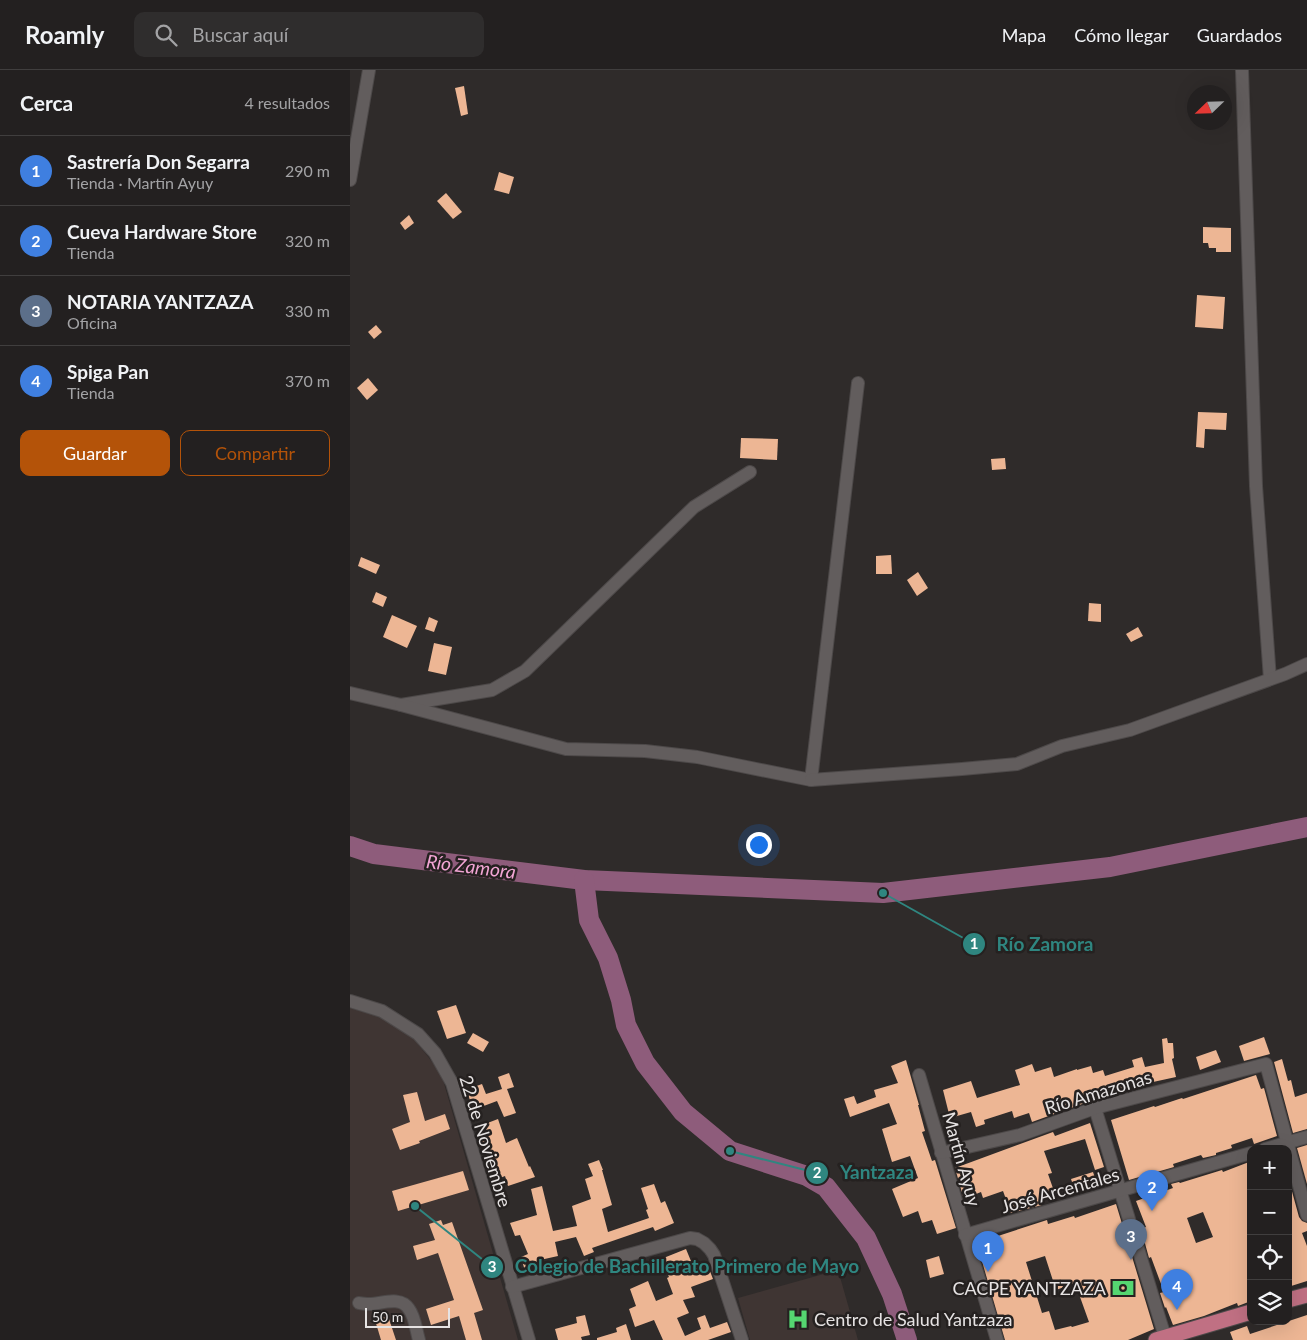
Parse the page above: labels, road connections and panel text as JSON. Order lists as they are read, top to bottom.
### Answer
{
  "streets": {
    "street": [
      "Río Amazonas",
      "22 de Noviembre",
      "Martín Ayuy",
      "José Arcentales"
    ]
  },
  "crossings": [
    ["Río Amazonas", "Martín Ayuy"],
    ["Martín Ayuy", "José Arcentales"]
  ],
  "water": ["Río Zamora"],
  "places": {
    "other": ["Río Zamora", "Yantzaza", "Colegio de Bachillerato Primero de Mayo"],
    "bank": ["CACPE YANTZAZA"],
    "hospital": ["Centro de Salud Yantzaza"]
  },
  "scale_bar": "50 m",
  "north": "bottom left",
  "page": {
    "header": "Roamly",
    "search": "Buscar aquí",
    "nav": ["Mapa", "Cómo llegar", "Guardados"],
    "heading": ["Cerca", "4 resultados"],
    "list": [
      {
        "mark": "1",
        "name": "Sastrería Don Segarra",
        "note": "Tienda · Martín Ayuy",
        "value": "290 m"
      },
      {
        "mark": "2",
        "name": "Cueva Hardware Store",
        "note": "Tienda",
        "value": "320 m"
      },
      {
        "mark": "3",
        "name": "NOTARIA YANTZAZA",
        "note": "Oficina",
        "value": "330 m"
      },
      {
        "mark": "4",
        "name": "Spiga Pan",
        "note": "Tienda",
        "value": "370 m"
      }
    ],
    "buttons": ["Guardar", "Compartir"],
    "map_buttons": ["+", "−"],
    "pins": [
      "2",
      "3",
      "1",
      "4"
    ],
    "scale": "50 m"
  }
}
